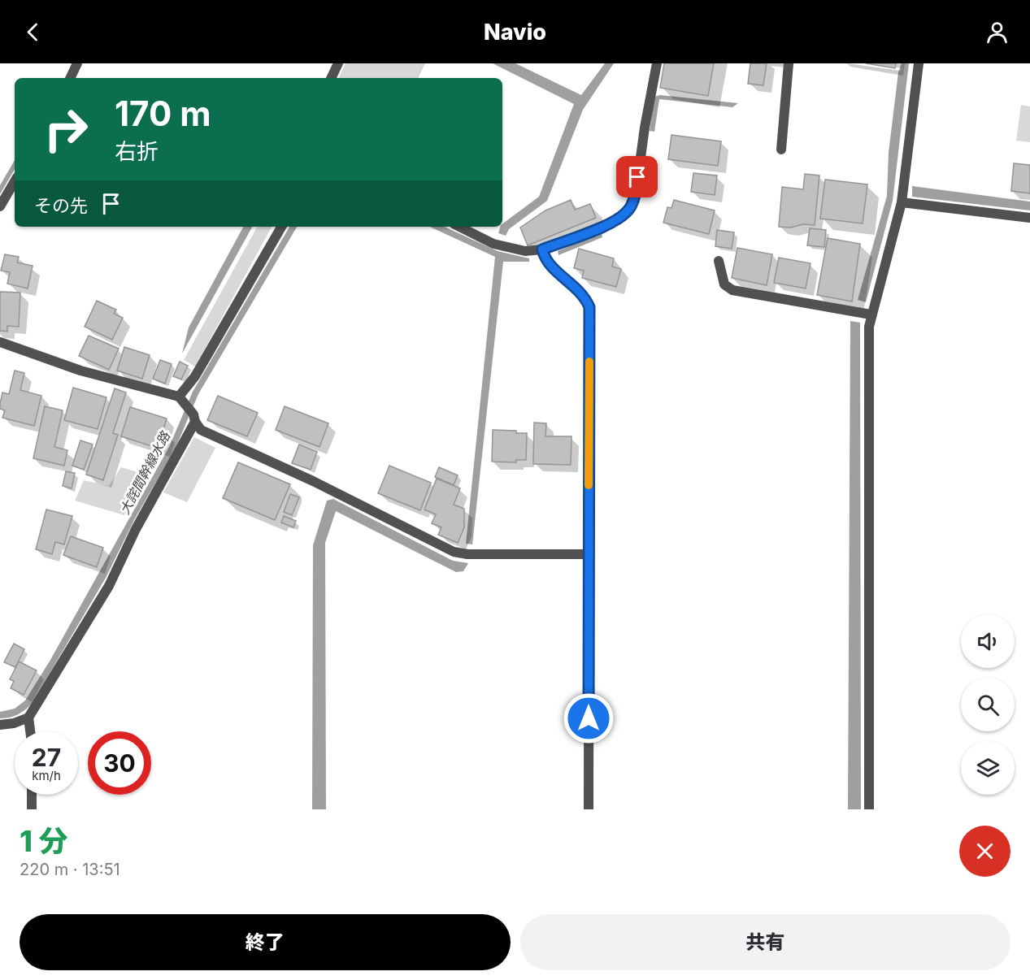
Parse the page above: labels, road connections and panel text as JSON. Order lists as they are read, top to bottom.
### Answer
{
  "water": ["大詫間幹線水路"],
  "page": {
    "header": "Navio",
    "turn": ["170 m", "右折"],
    "then": "その先",
    "speed": "27 km/h",
    "limit": "30",
    "heading": ["1 分", "220 m · 13:51"],
    "buttons": ["終了", "共有"]
  }
}
